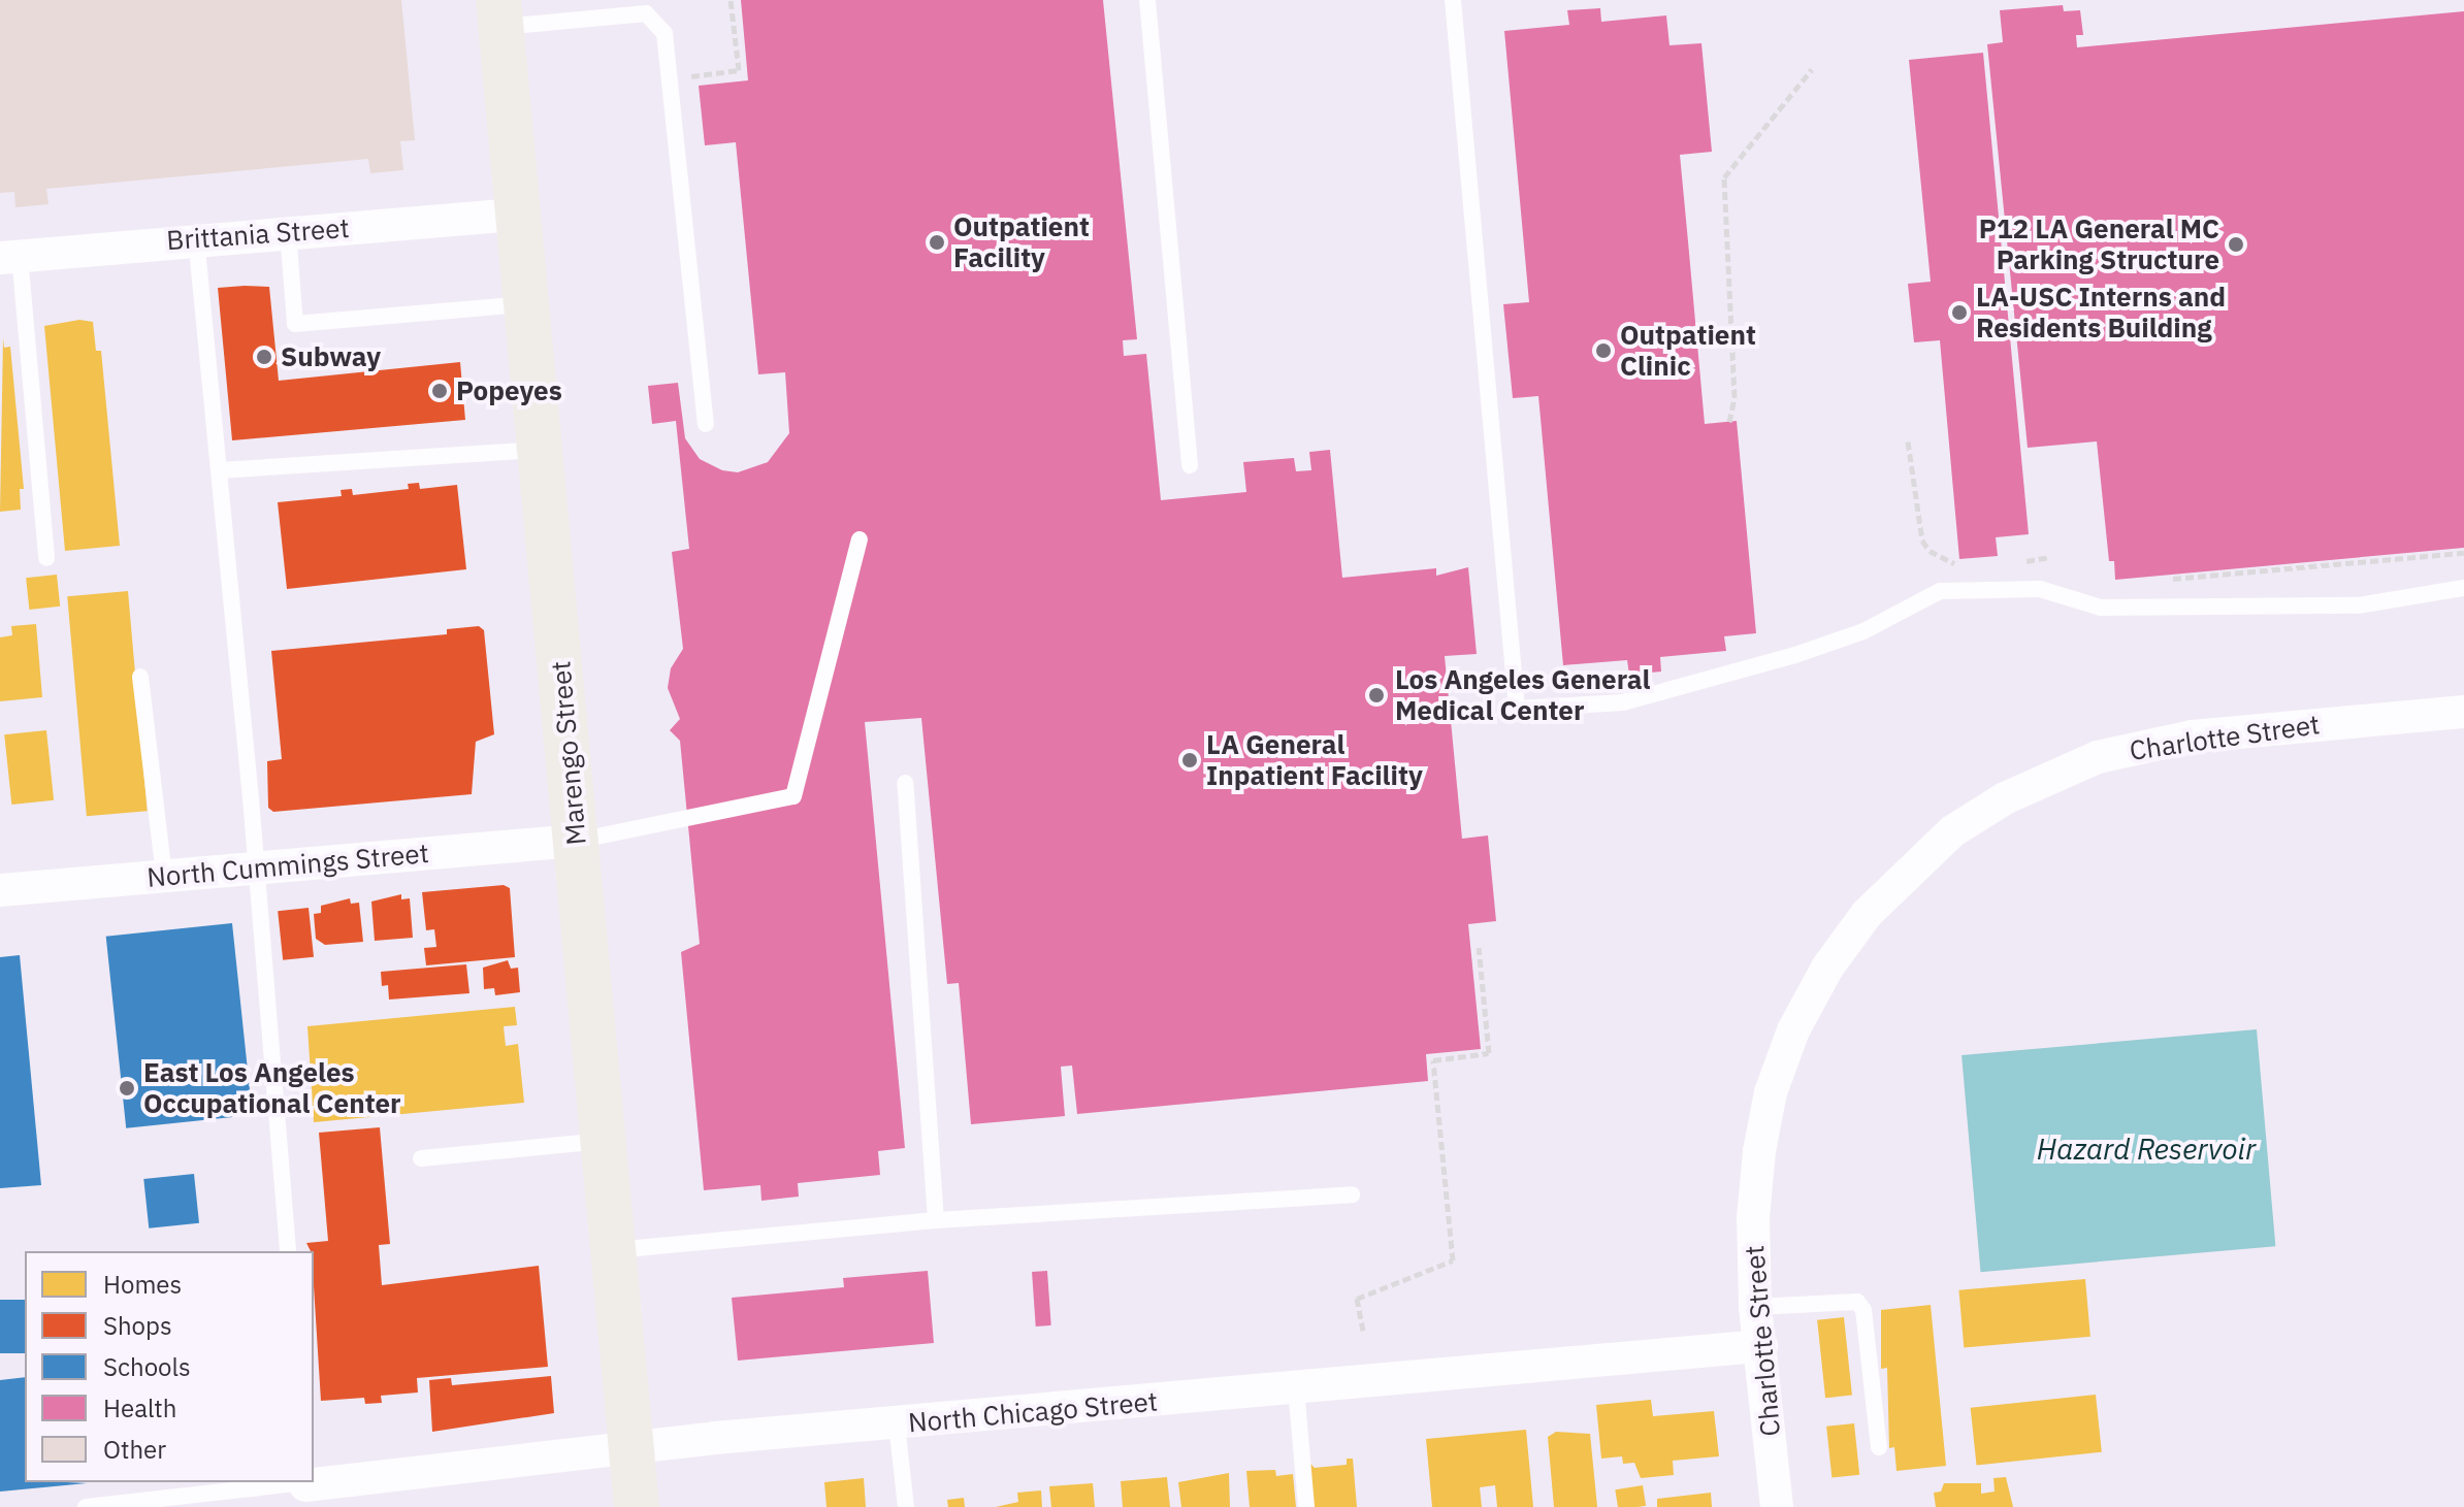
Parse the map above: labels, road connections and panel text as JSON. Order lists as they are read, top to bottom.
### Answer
{
  "streets": {
    "main road": ["Marengo Street"],
    "street": [
      "Brittania Street",
      "Charlotte Street",
      "North Cummings Street",
      "North Chicago Street"
    ]
  },
  "crossings": [
    ["Brittania Street", "Marengo Street"],
    ["Charlotte Street", "North Chicago Street"],
    ["Marengo Street", "North Cummings Street"],
    ["Marengo Street", "North Chicago Street"]
  ],
  "water": ["Hazard Reservoir"],
  "places": [
    "Outpatient Facility",
    "P12 LA General MC Parking Structure",
    "LA-USC Interns and Residents Building",
    "Outpatient Clinic",
    "Subway",
    "Popeyes",
    "Los Angeles General Medical Center",
    "LA General Inpatient Facility",
    "East Los Angeles Occupational Center"
  ],
  "legend": [
    "Homes",
    "Shops",
    "Schools",
    "Health",
    "Other"
  ]
}
